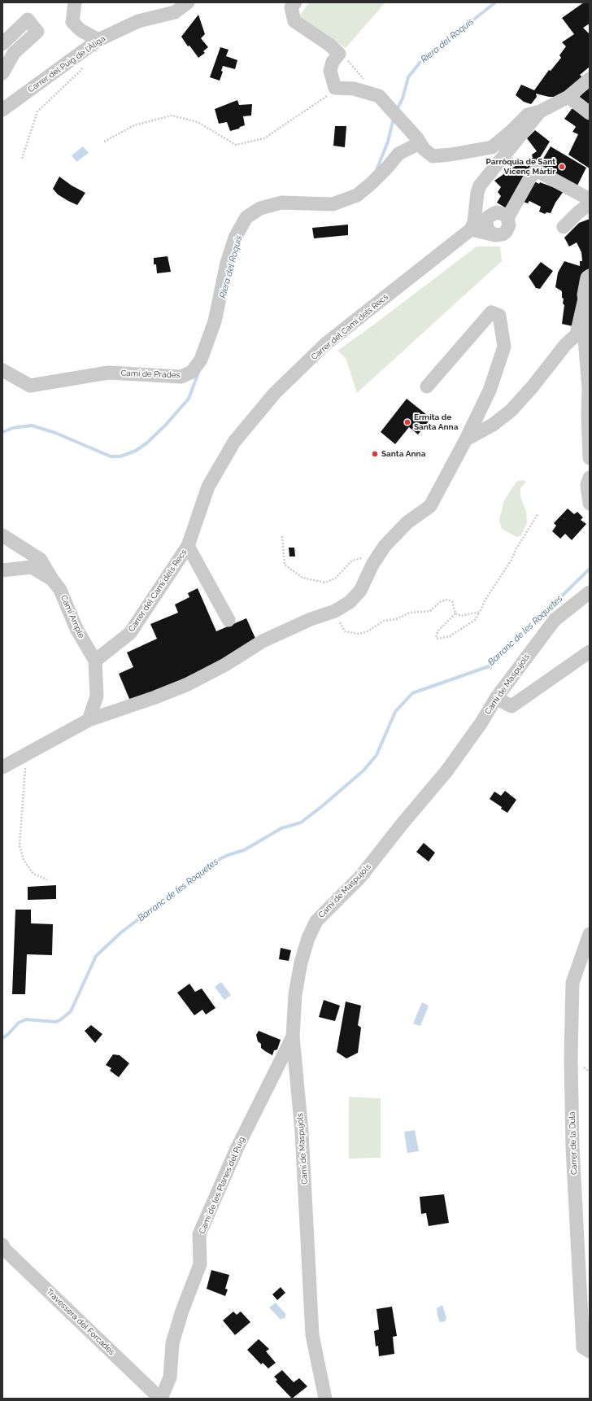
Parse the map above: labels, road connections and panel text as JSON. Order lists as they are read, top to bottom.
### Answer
{
  "streets": {
    "street": [
      "Carrer del Puig de l'Àliga",
      "Carrer del Camí dels Recs",
      "Camí de Prades",
      "Camí Ample",
      "Camí de Maspujols",
      "Carrer de la Dula",
      "Camí de les Planes del Puig",
      "Travessera del Forcades"
    ]
  },
  "crossings": [
    ["Carrer del Camí dels Recs", "Camí Ample"],
    ["Camí de Maspujols", "Camí de les Planes del Puig"],
    ["Camí de les Planes del Puig", "Travessera del Forcades"]
  ],
  "water": ["Riera del Roquís", "Barranc de les Roquetes"],
  "places": ["Parròquia de Sant Vicenç Màrtir", "Ermita de Santa Anna", "Santa Anna"]
}
